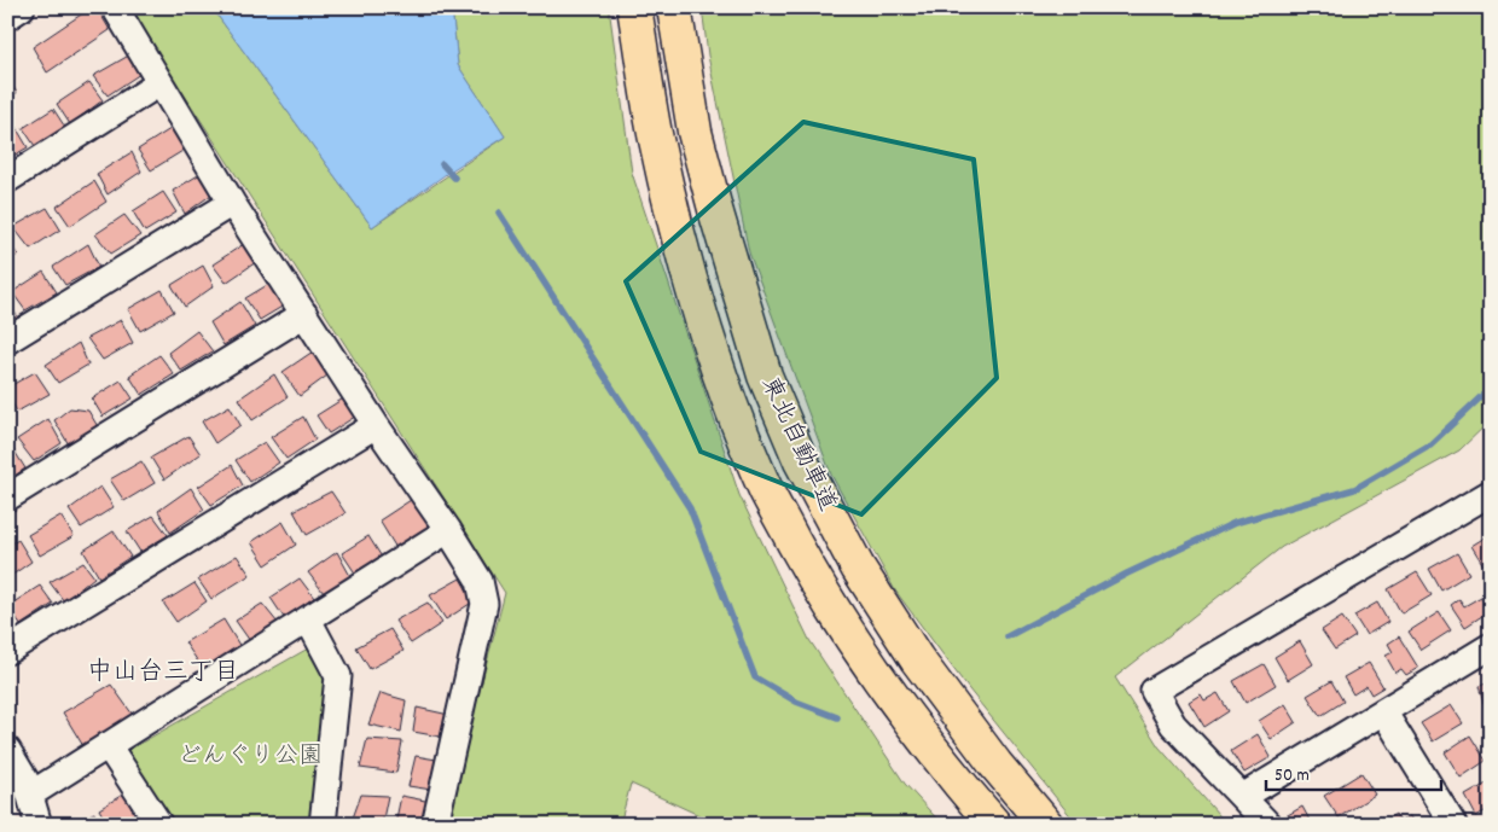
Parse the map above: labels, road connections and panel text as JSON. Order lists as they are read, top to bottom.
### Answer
{
  "streets": {
    "highway": ["東北自動車道"]
  },
  "districts": ["中山台三丁目"],
  "parks": ["どんぐり公園"],
  "scale_bar": "50 m"
}
